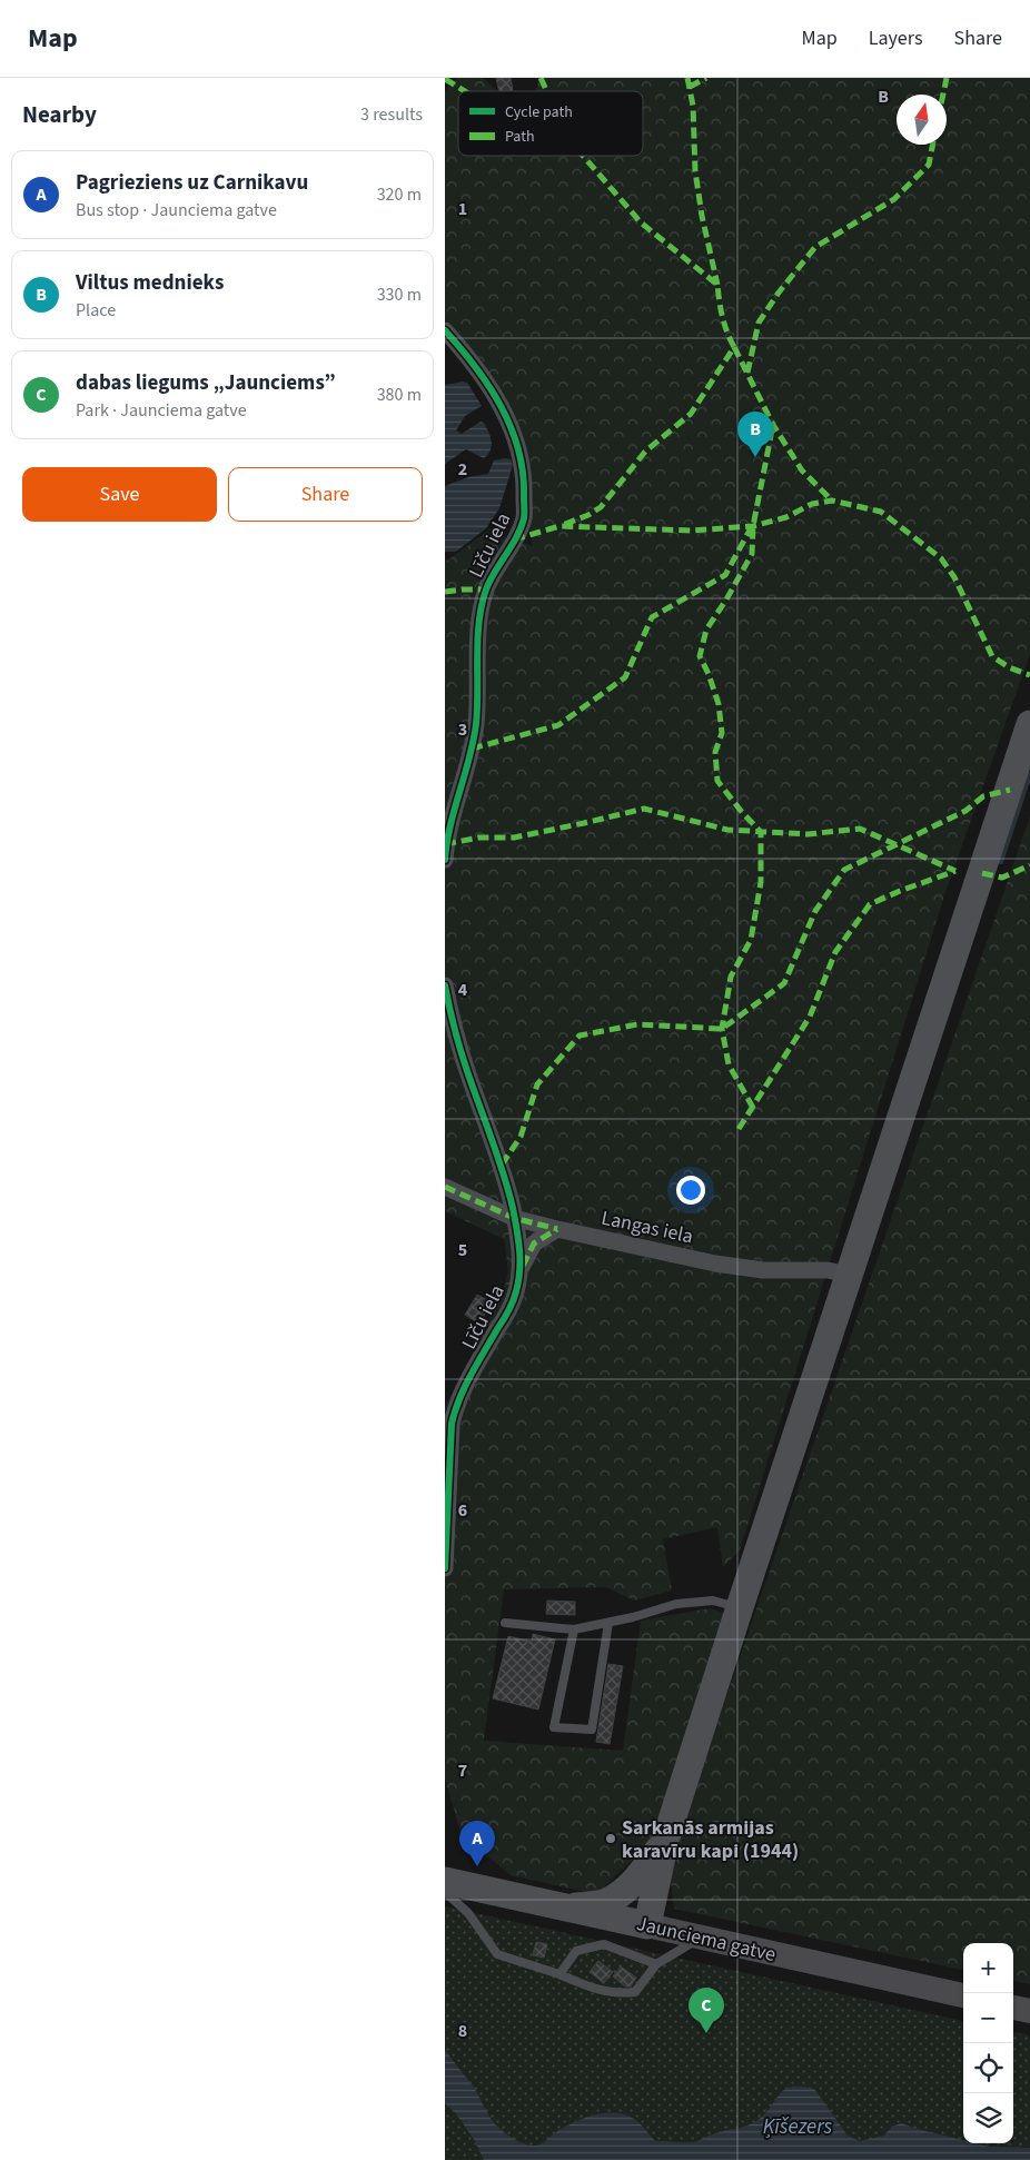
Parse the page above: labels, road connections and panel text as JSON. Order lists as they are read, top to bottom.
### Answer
{
  "streets": {
    "main road": ["Jaunciema gatve"],
    "street": ["Līču iela", "Langas iela"]
  },
  "crossings": [
    ["Līču iela", "Langas iela"]
  ],
  "water": ["Ķīšezers"],
  "places": ["Sarkanās armijas karavīru kapi (1944)"],
  "legend": ["Cycle path", "Path"],
  "north": "top",
  "page": {
    "header": "Map",
    "nav": ["Map", "Layers", "Share"],
    "heading": ["Nearby", "3 results"],
    "list": [
      {
        "mark": "A",
        "name": "Pagrieziens uz Carnikavu",
        "note": "Bus stop · Jaunciema gatve",
        "value": "320 m"
      },
      {
        "mark": "B",
        "name": "Viltus mednieks",
        "note": "Place",
        "value": "330 m"
      },
      {
        "mark": "C",
        "name": "dabas liegums „Jaunciems”",
        "note": "Park · Jaunciema gatve",
        "value": "380 m"
      }
    ],
    "pins": ["B", "A", "C"],
    "buttons": ["Save", "Share"],
    "map_buttons": ["+", "−"]
  },
  "grid": {
    "columns": ["B"],
    "rows": [
      "1",
      "2",
      "3",
      "4",
      "5",
      "6",
      "7",
      "8"
    ]
  }
}
